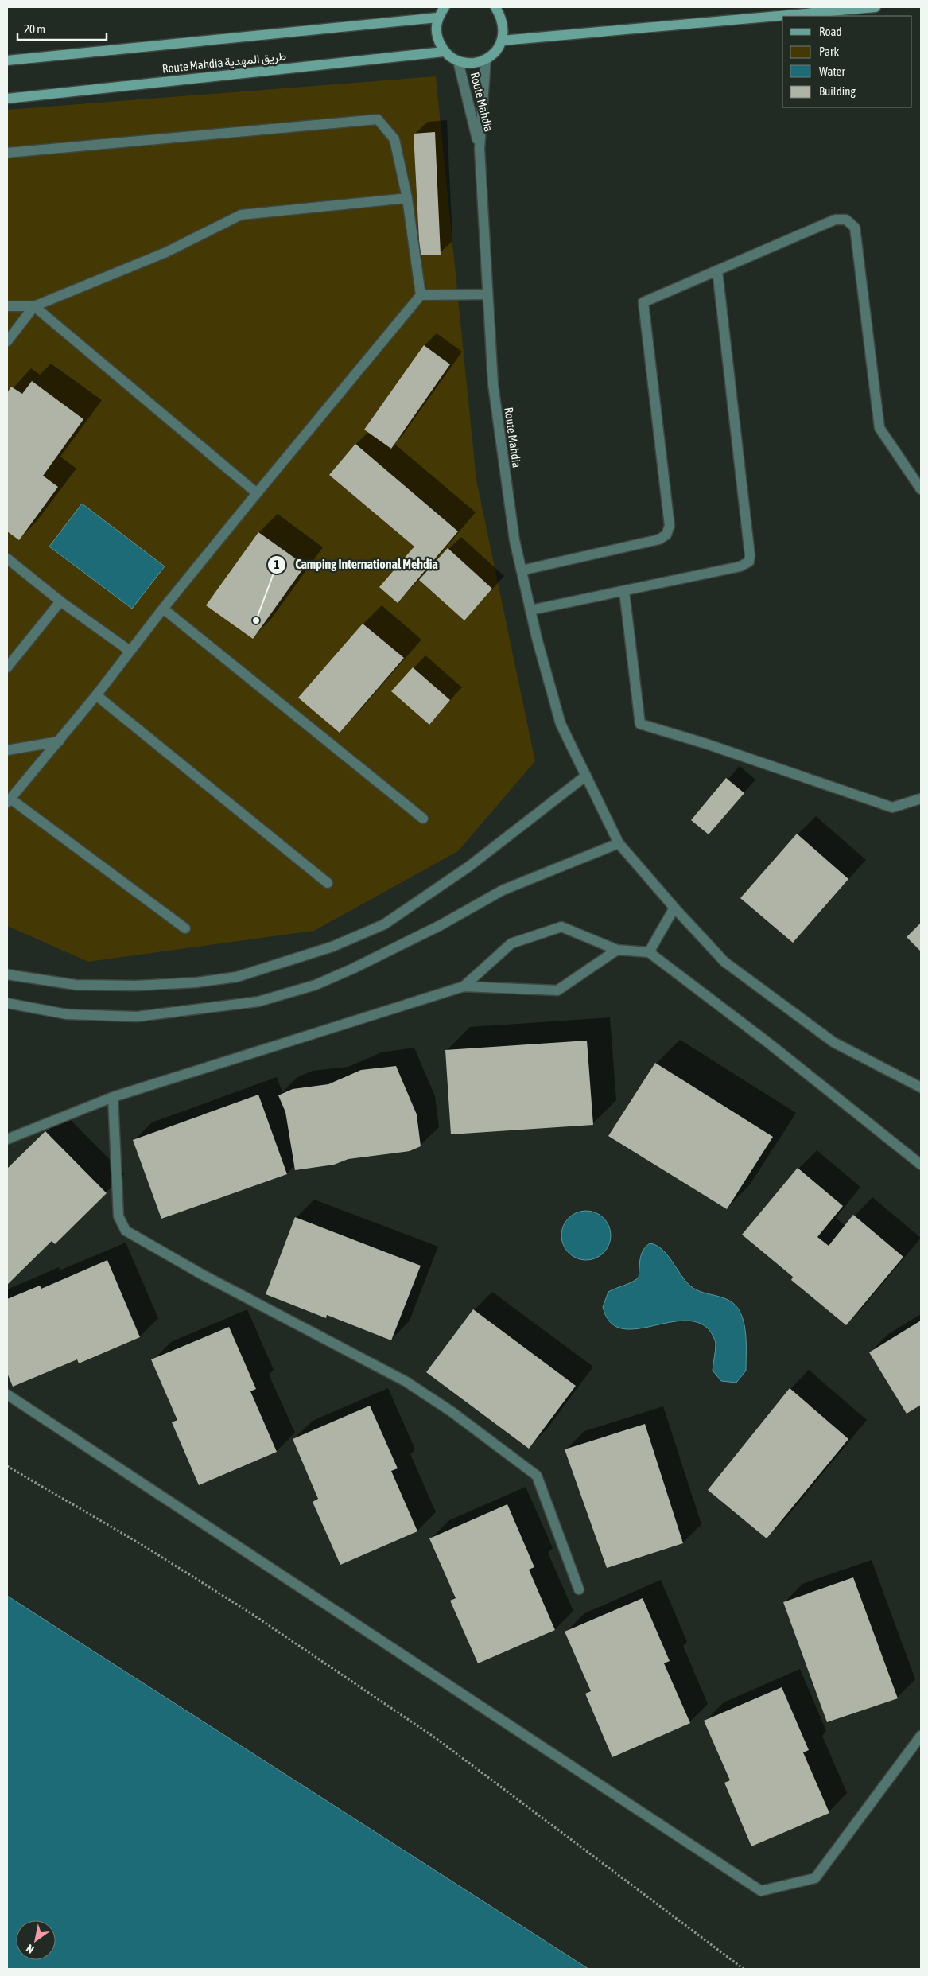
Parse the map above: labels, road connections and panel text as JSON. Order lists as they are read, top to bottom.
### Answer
{
  "streets": {
    "street": ["Route Mahdia طريق المهدية", "Route Mahdia"]
  },
  "places": ["Camping International Mehdia"],
  "legend": [
    "Road",
    "Park",
    "Water",
    "Building"
  ],
  "scale_bar": "20 m",
  "north": "bottom left"
}
